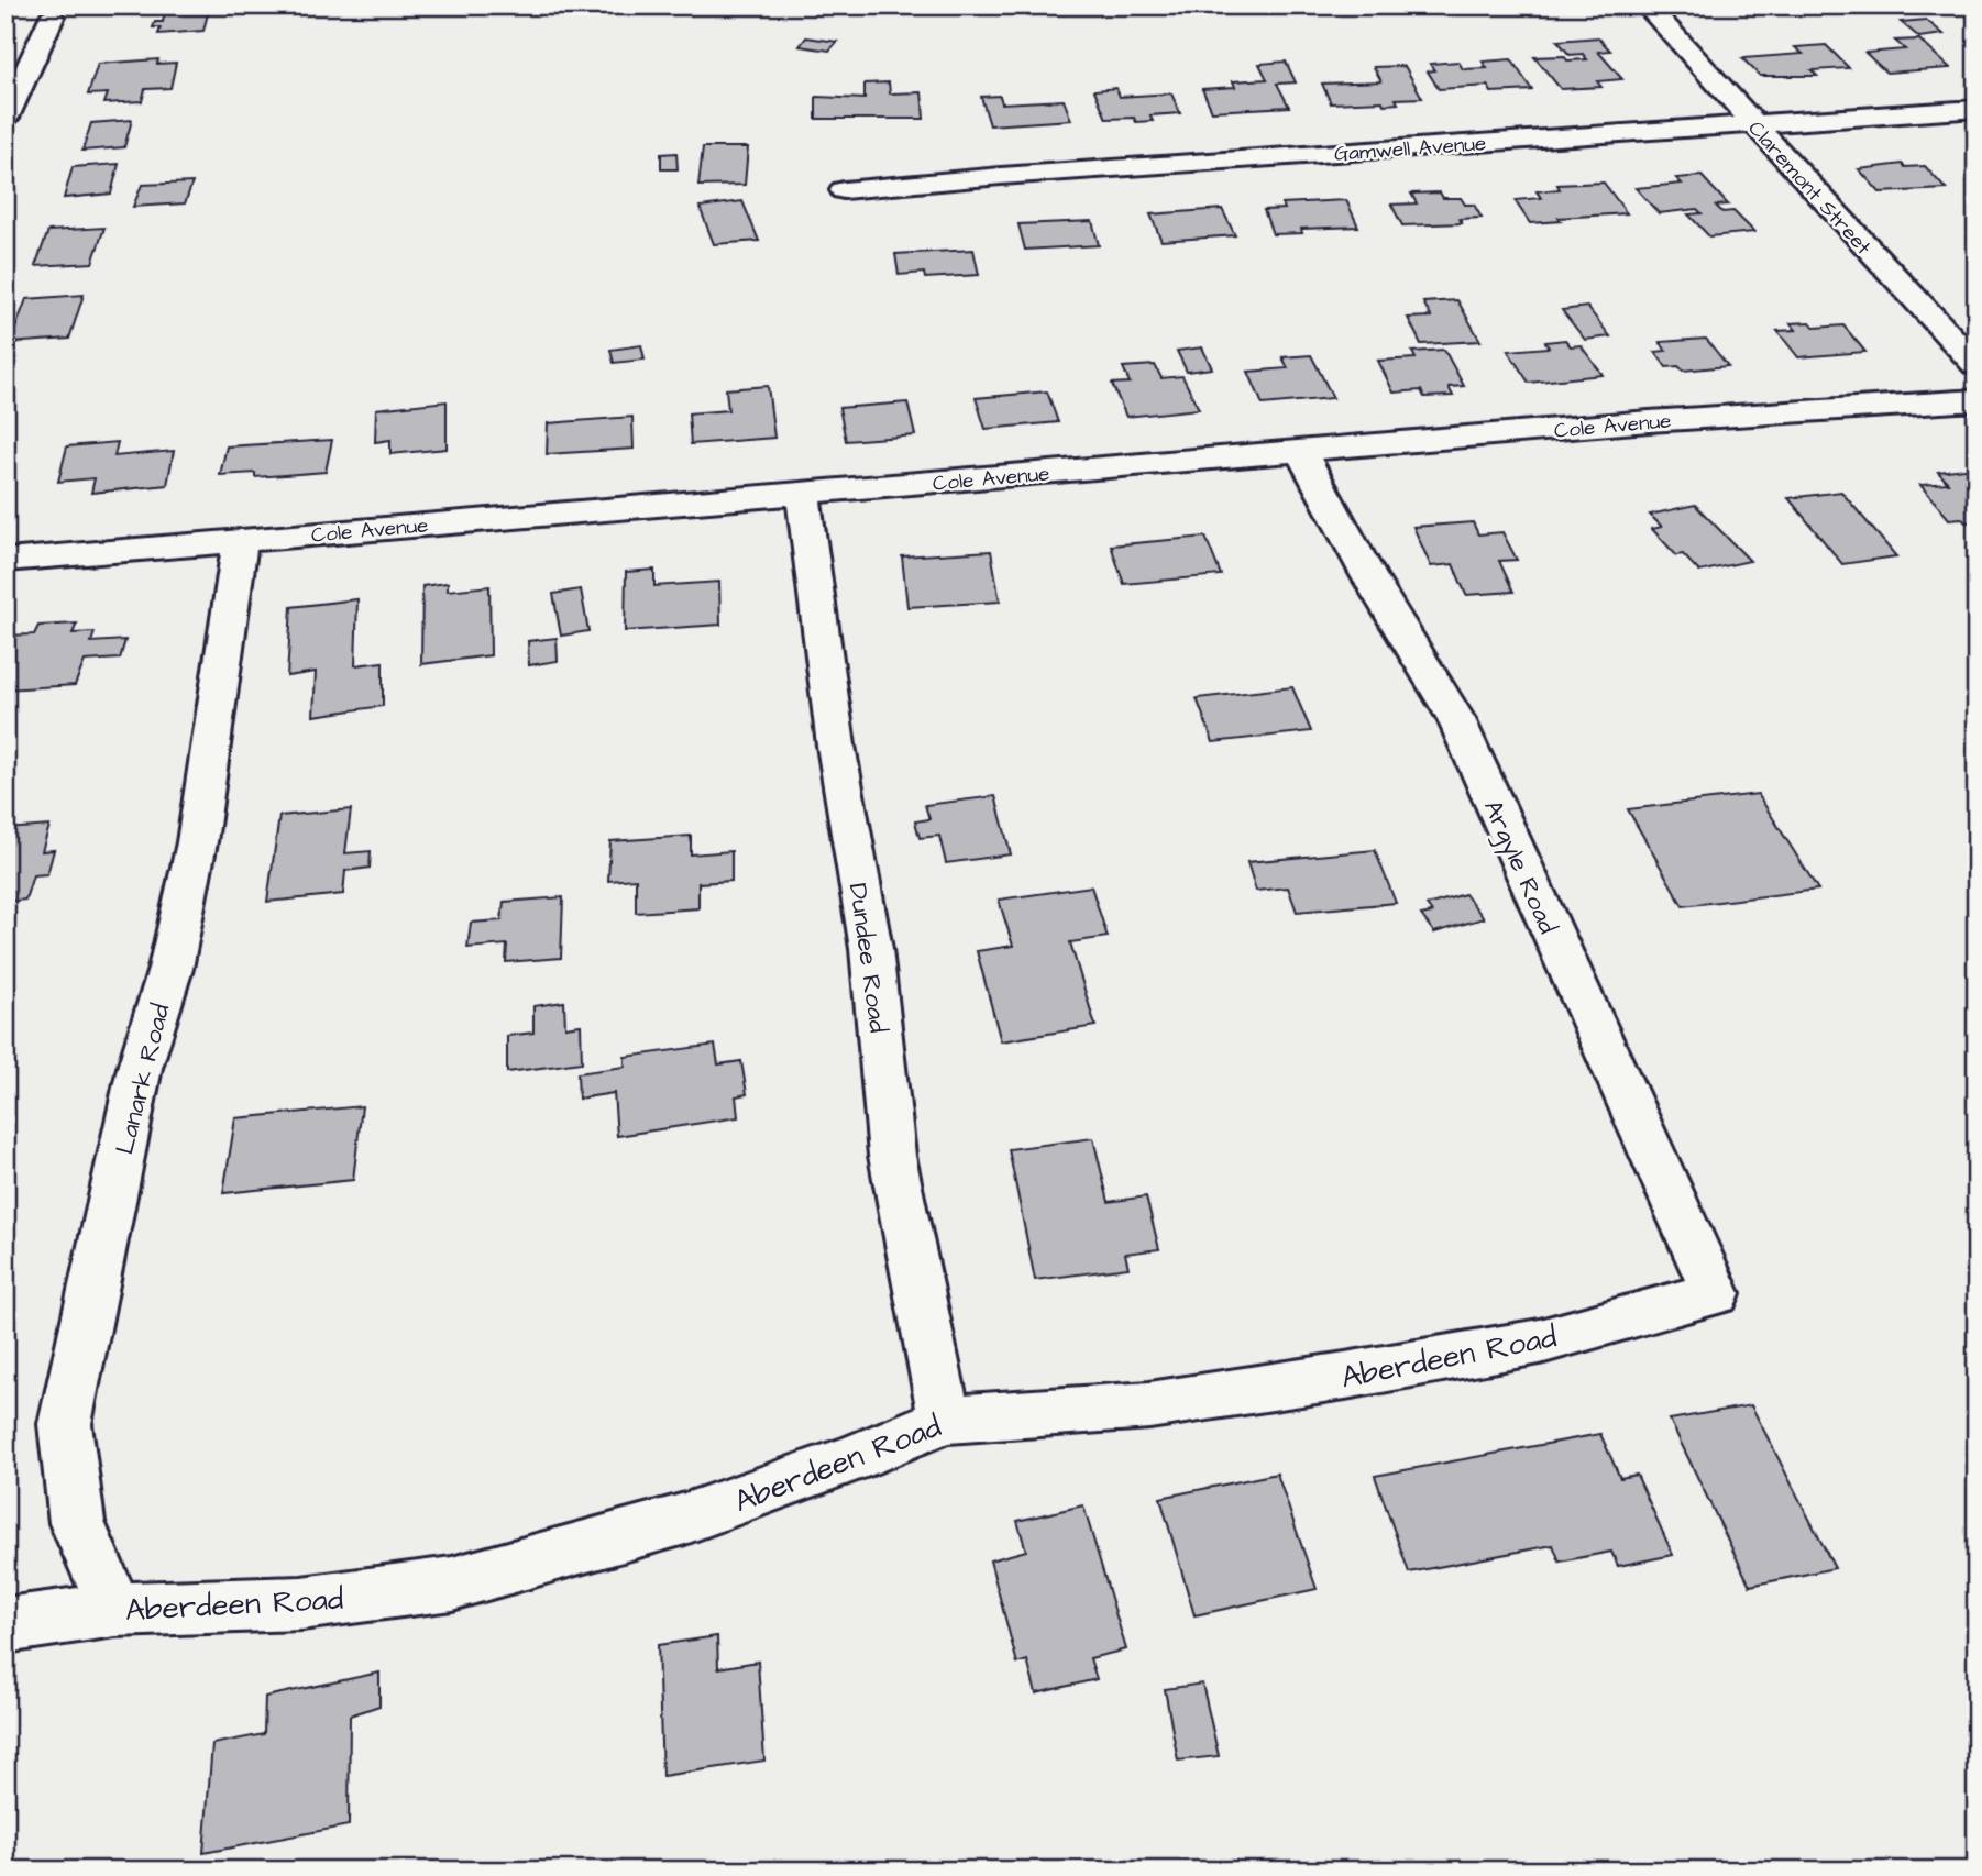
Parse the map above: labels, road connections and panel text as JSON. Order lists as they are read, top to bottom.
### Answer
{
  "streets": {
    "street": [
      "Gamwell Avenue",
      "Claremont Street",
      "Cole Avenue",
      "Argyle Road",
      "Dundee Road",
      "Lanark Road",
      "Aberdeen Road"
    ]
  },
  "crossings": [
    ["Gamwell Avenue", "Claremont Street"],
    ["Cole Avenue", "Argyle Road"],
    ["Cole Avenue", "Dundee Road"],
    ["Cole Avenue", "Lanark Road"],
    ["Argyle Road", "Aberdeen Road"],
    ["Dundee Road", "Aberdeen Road"],
    ["Lanark Road", "Aberdeen Road"]
  ]
}
